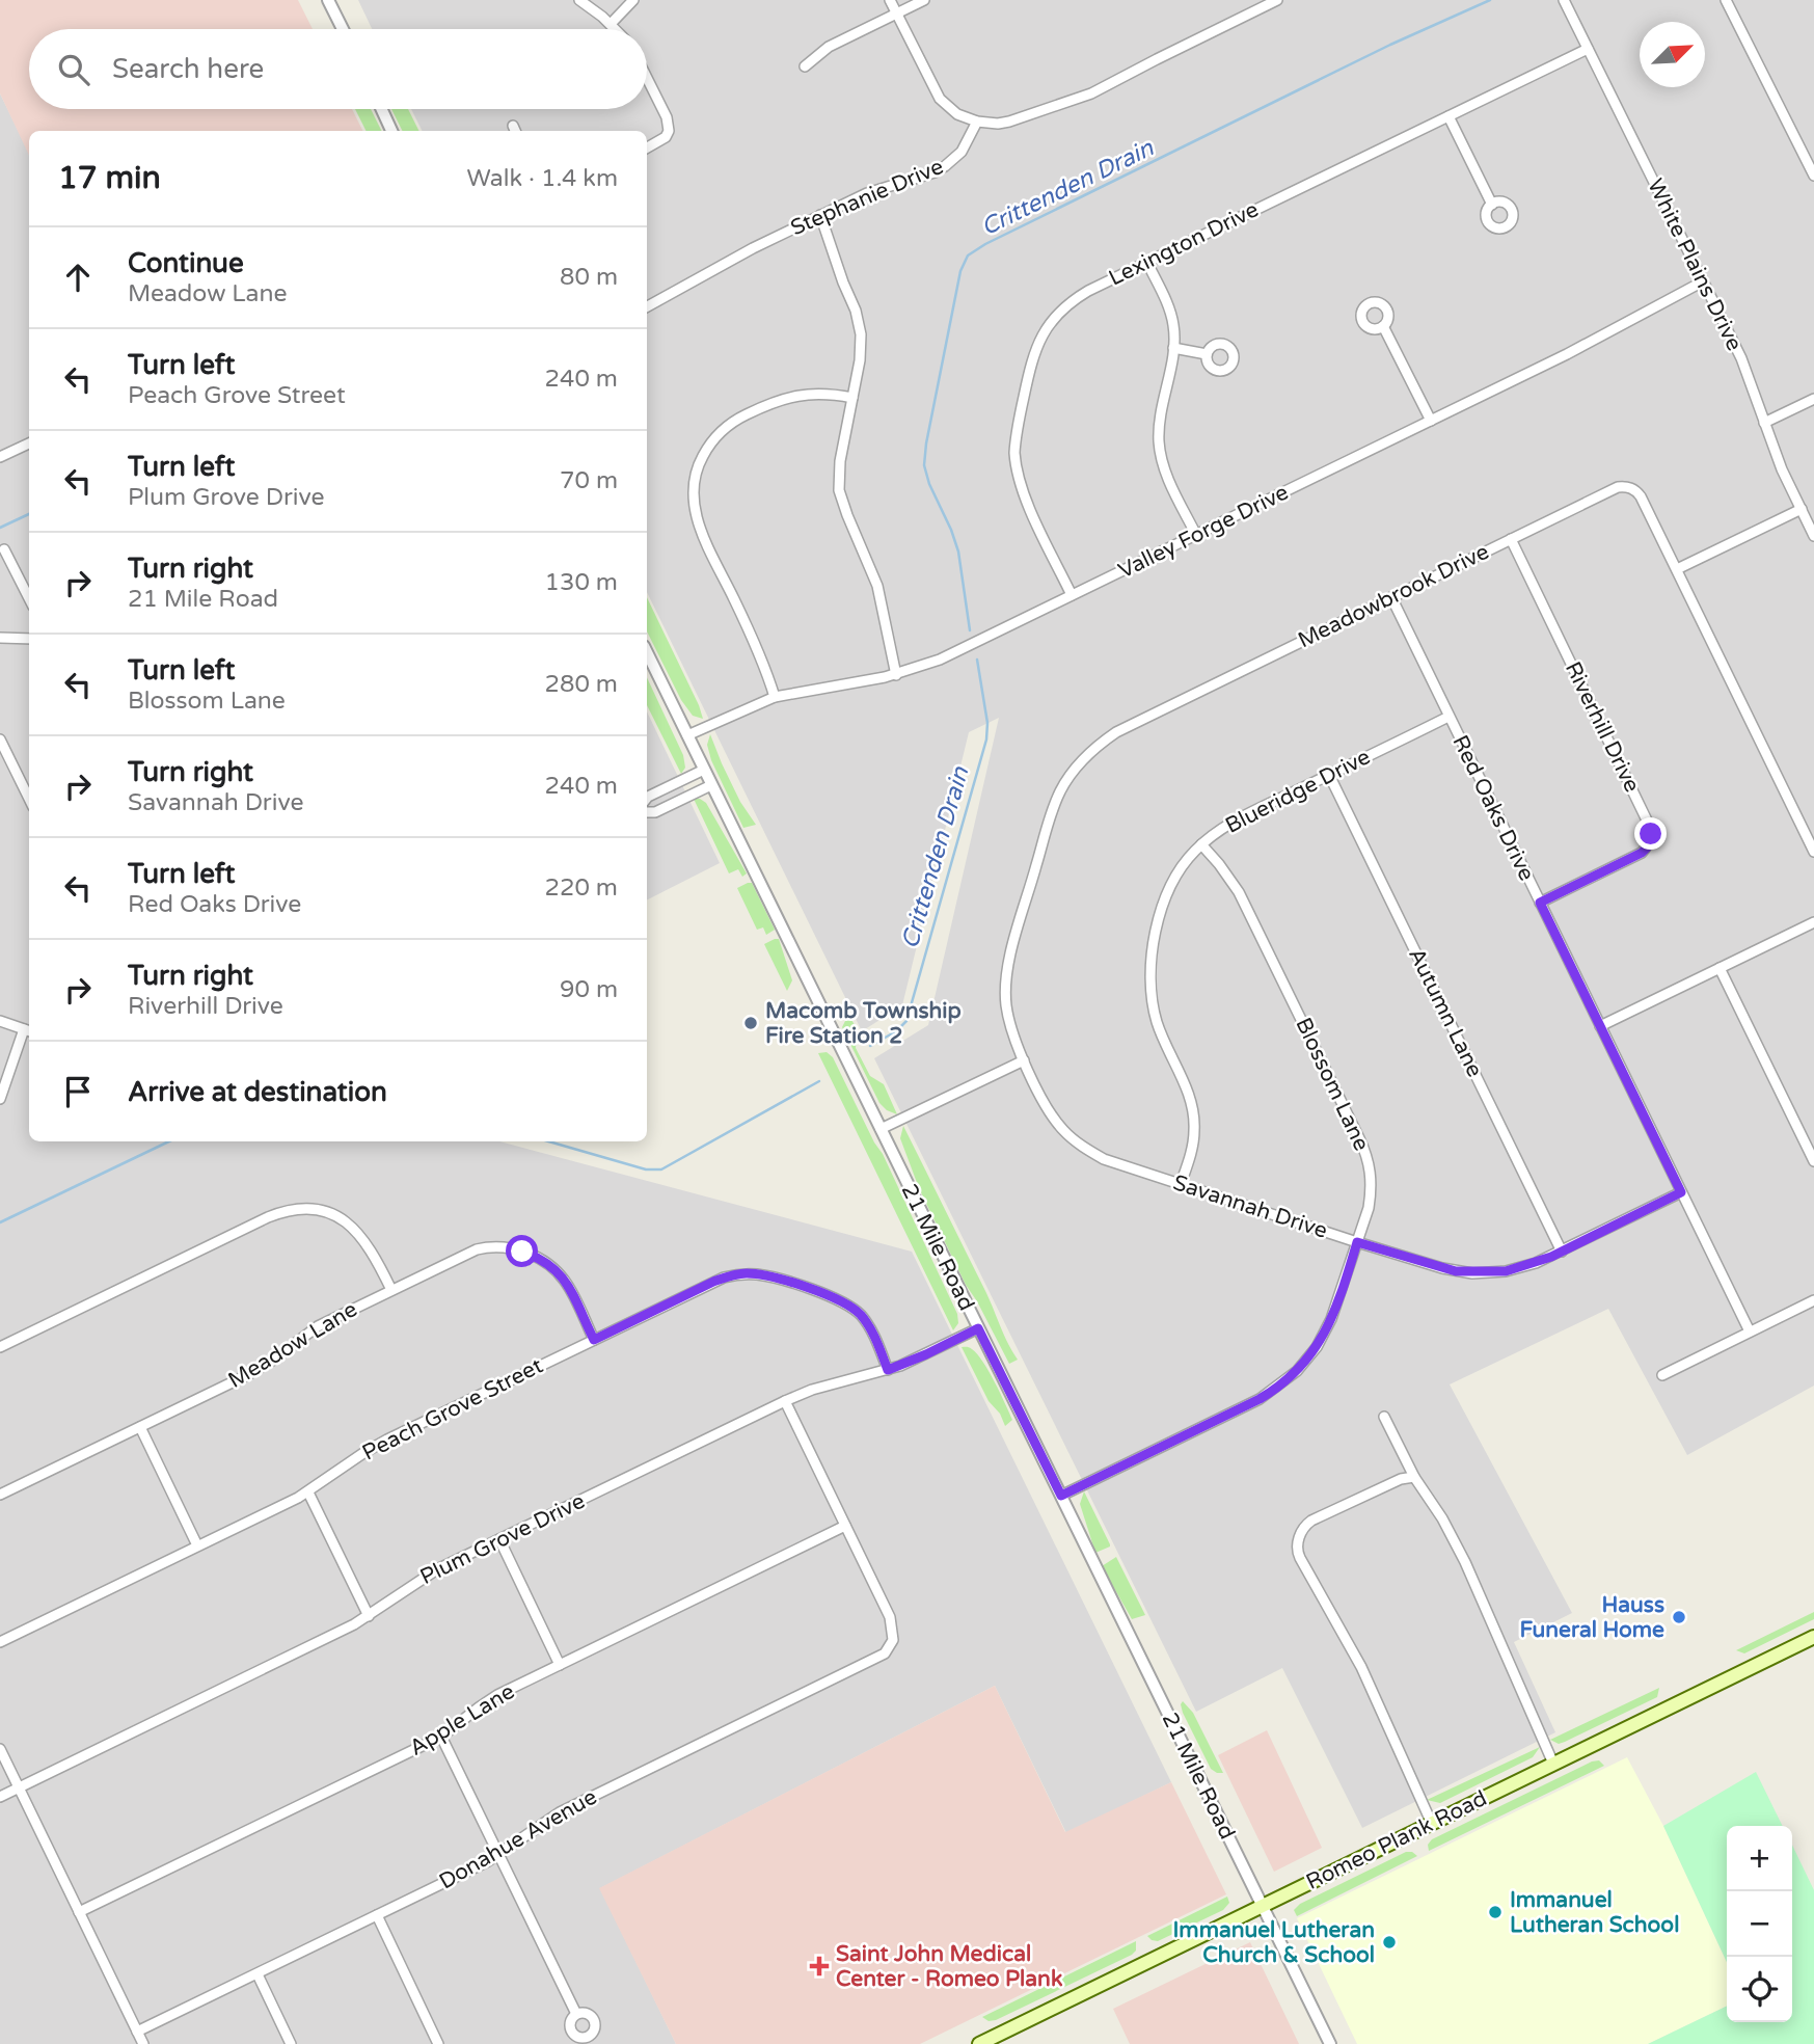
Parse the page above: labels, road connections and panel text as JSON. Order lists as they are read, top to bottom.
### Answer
{
  "streets": {
    "main road": ["Romeo Plank Road"],
    "street": [
      "Stephanie Drive",
      "Lexington Drive",
      "White Plains Drive",
      "Valley Forge Drive",
      "Meadowbrook Drive",
      "Riverhill Drive",
      "Blueridge Drive",
      "Red Oaks Drive",
      "Autumn Lane",
      "Blossom Lane",
      "Savannah Drive",
      "21 Mile Road",
      "Meadow Lane",
      "Peach Grove Street",
      "Plum Grove Drive",
      "Apple Lane",
      "Donahue Avenue"
    ]
  },
  "crossings": [
    ["Lexington Drive", "White Plains Drive"],
    ["Lexington Drive", "Valley Forge Drive"],
    ["White Plains Drive", "Valley Forge Drive"],
    ["Valley Forge Drive", "21 Mile Road"],
    ["Meadowbrook Drive", "Riverhill Drive"],
    ["Meadowbrook Drive", "Red Oaks Drive"],
    ["Meadowbrook Drive", "Savannah Drive"],
    ["Riverhill Drive", "Red Oaks Drive"],
    ["Blueridge Drive", "Red Oaks Drive"],
    ["Blueridge Drive", "Autumn Lane"],
    ["Blueridge Drive", "Blossom Lane"],
    ["Blueridge Drive", "Savannah Drive"],
    ["Red Oaks Drive", "Savannah Drive"],
    ["Autumn Lane", "Savannah Drive"],
    ["Blossom Lane", "Savannah Drive"],
    ["Blossom Lane", "21 Mile Road"],
    ["21 Mile Road", "Plum Grove Drive"],
    ["21 Mile Road", "Romeo Plank Road"],
    ["Meadow Lane", "Peach Grove Street"],
    ["Peach Grove Street", "Plum Grove Drive"],
    ["Apple Lane", "Donahue Avenue"]
  ],
  "water": ["Crittenden Drain"],
  "places": {
    "other": [
      "Macomb Township Fire Station 2",
      "Hauss Funeral Home",
      "Immanuel Lutheran School",
      "Immanuel Lutheran Church & School"
    ],
    "health": ["Saint John Medical Center - Romeo Plank"]
  },
  "north": "top right",
  "page": {
    "search": "Search here",
    "heading": ["17 min", "Walk · 1.4 km"],
    "list": [
      ["Continue", "Meadow Lane", "80 m"],
      ["Turn left", "Peach Grove Street", "240 m"],
      ["Turn left", "Plum Grove Drive", "70 m"],
      ["Turn right", "21 Mile Road", "130 m"],
      ["Turn left", "Blossom Lane", "280 m"],
      ["Turn right", "Savannah Drive", "240 m"],
      ["Turn left", "Red Oaks Drive", "220 m"],
      ["Turn right", "Riverhill Drive", "90 m"],
      "Arrive at destination"
    ],
    "map_buttons": ["+", "−"]
  }
}
